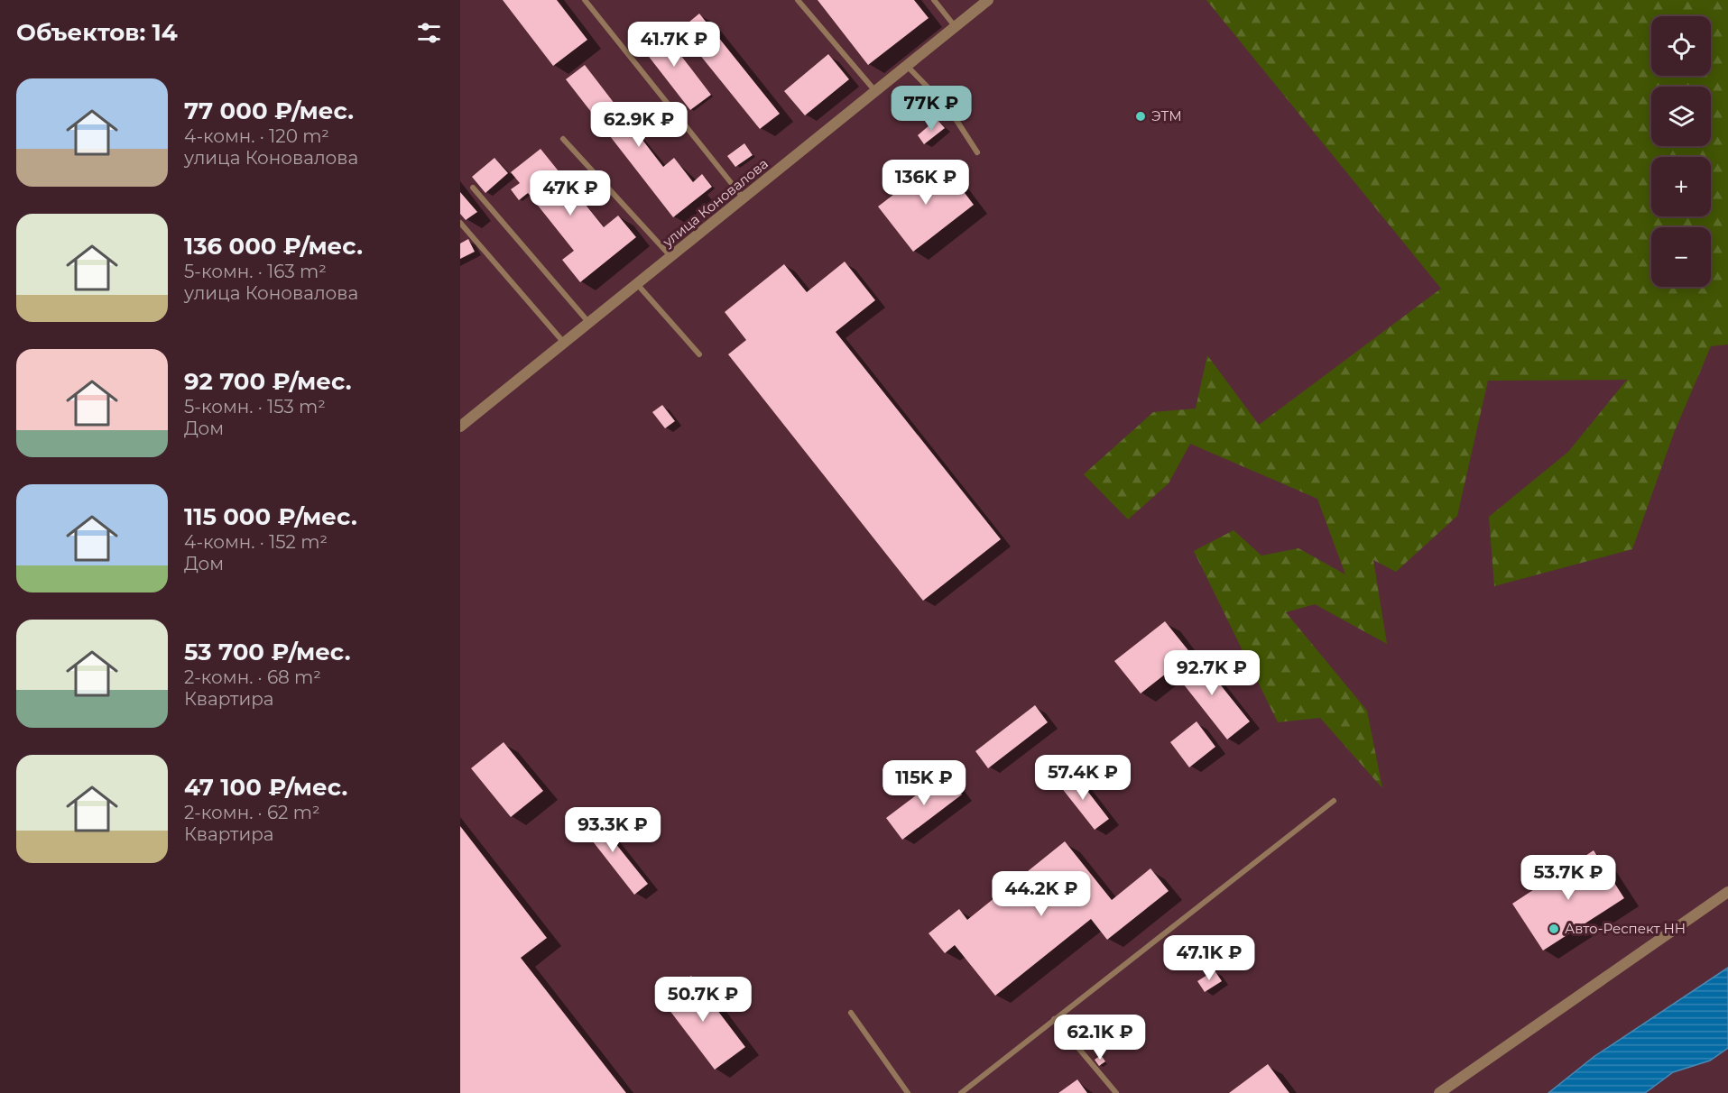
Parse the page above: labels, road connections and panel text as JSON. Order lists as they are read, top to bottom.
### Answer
{
  "streets": {
    "street": ["улица Коновалова"]
  },
  "places": ["ЭТМ", "Авто-Респект НН"],
  "page": {
    "heading": "Объектов: 14",
    "map_buttons": ["+", "−"],
    "price": [
      "41.7K ₽",
      "77K ₽",
      "62.9K ₽",
      "136K ₽",
      "47K ₽",
      "92.7K ₽",
      "57.4K ₽",
      "115K ₽",
      "93.3K ₽",
      "53.7K ₽",
      "44.2K ₽",
      "47.1K ₽",
      "50.7K ₽",
      "62.1K ₽"
    ],
    "list": [
      {
        "name": "77 000 ₽/мес.",
        "note": "4-комн. · 120 m² · улица Коновалова"
      },
      {
        "name": "136 000 ₽/мес.",
        "note": "5-комн. · 163 m² · улица Коновалова"
      },
      {
        "name": "92 700 ₽/мес.",
        "note": "5-комн. · 153 m² · Дом"
      },
      {
        "name": "115 000 ₽/мес.",
        "note": "4-комн. · 152 m² · Дом"
      },
      {
        "name": "53 700 ₽/мес.",
        "note": "2-комн. · 68 m² · Квартира"
      },
      {
        "name": "47 100 ₽/мес.",
        "note": "2-комн. · 62 m² · Квартира"
      }
    ]
  }
}
